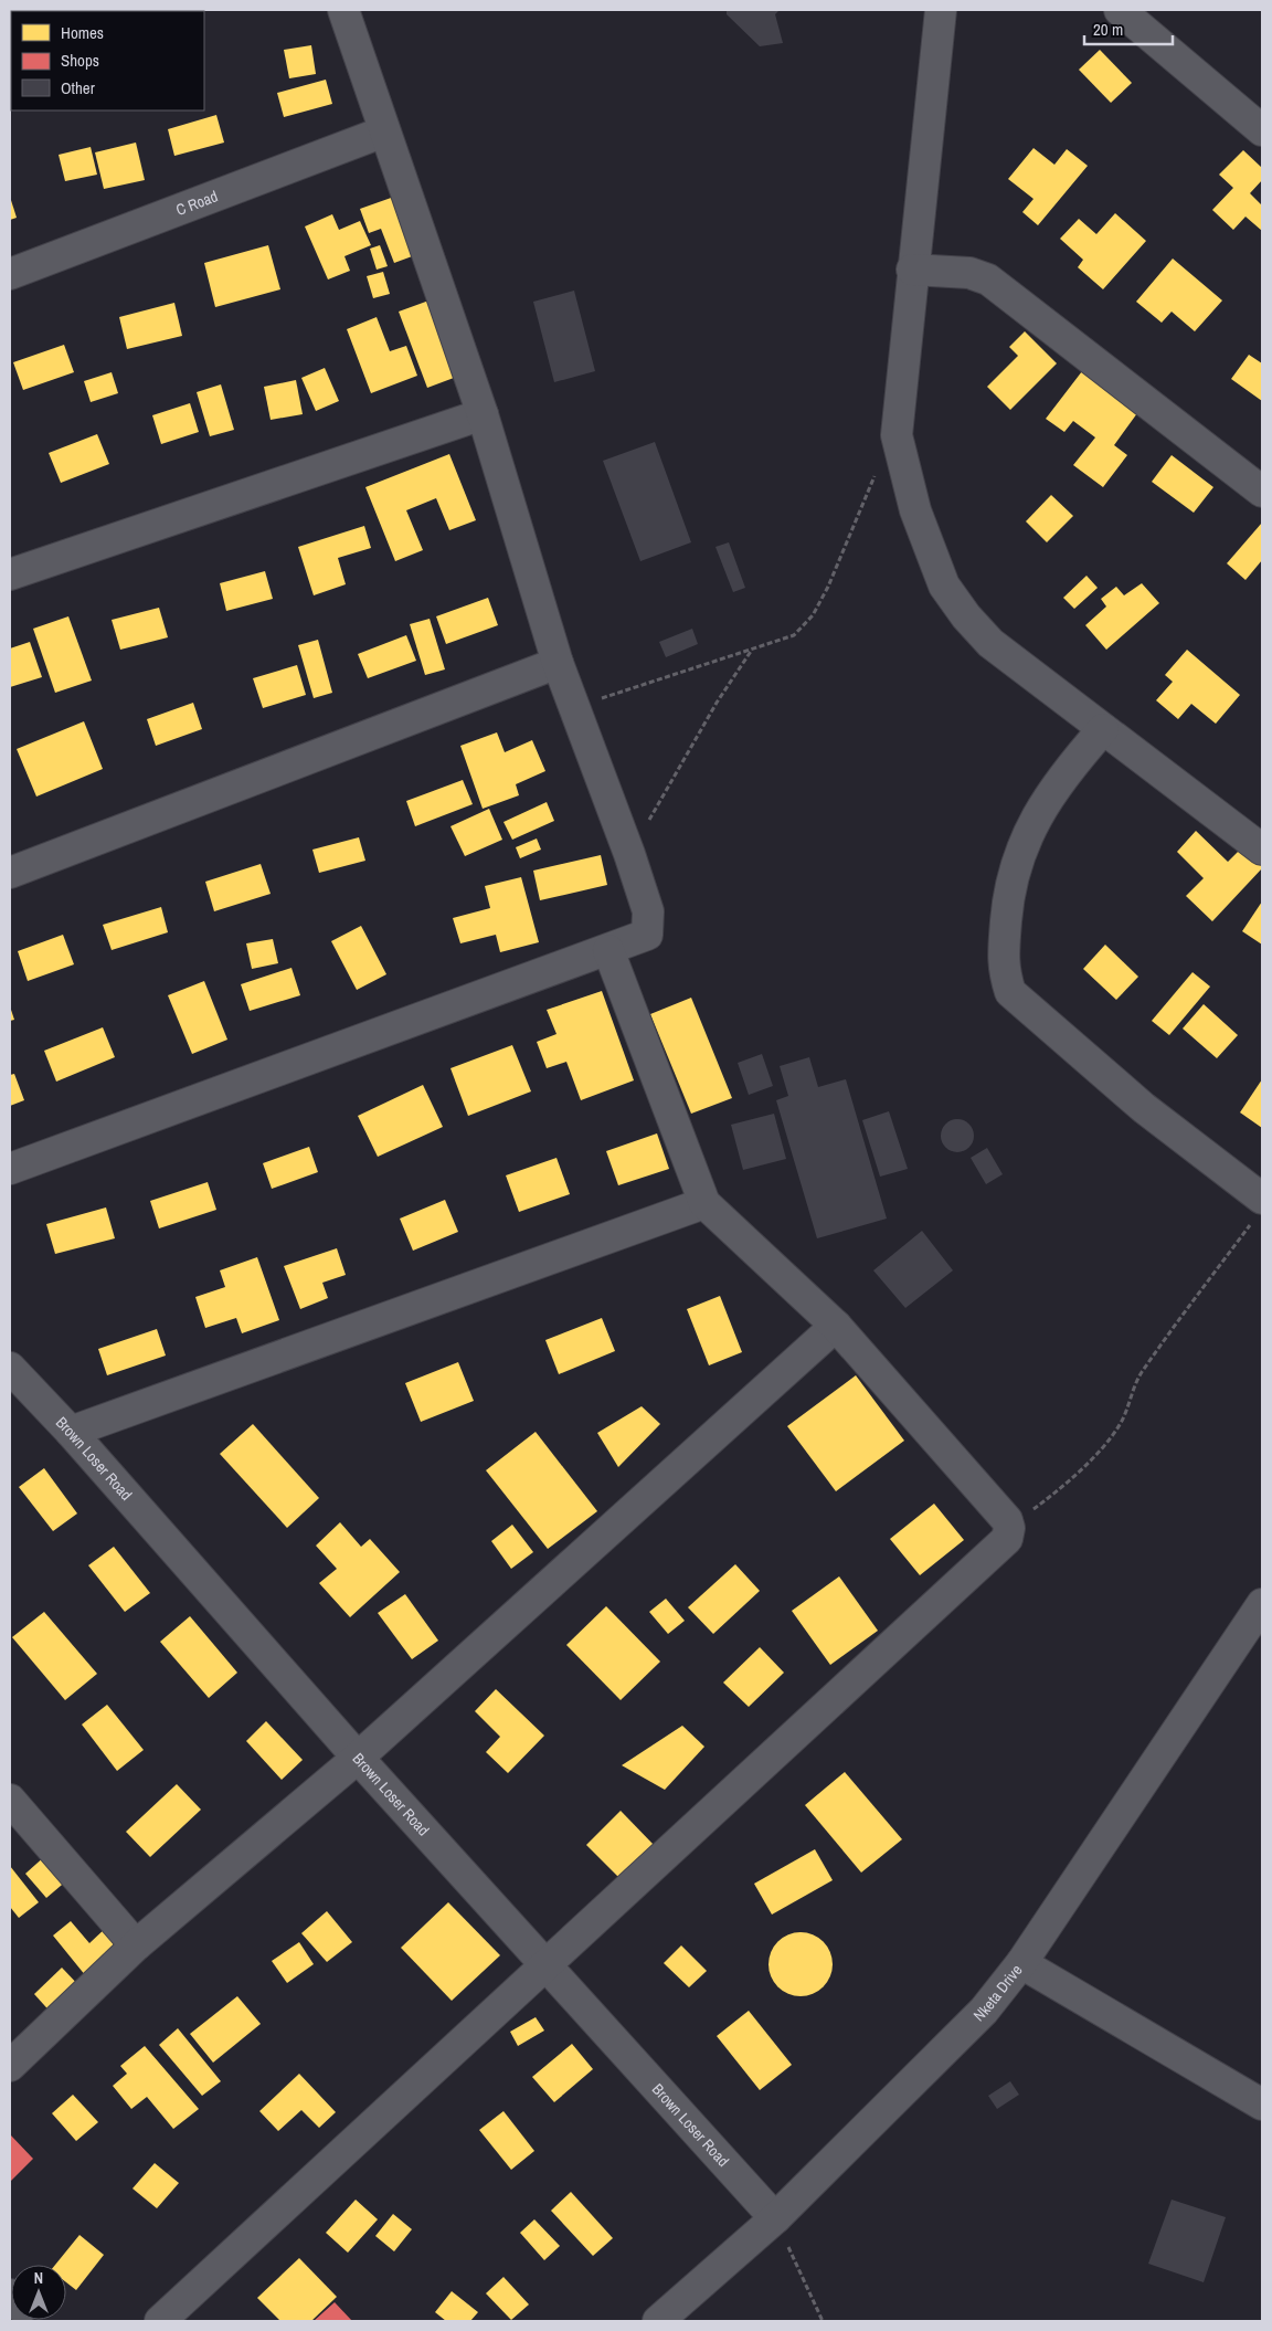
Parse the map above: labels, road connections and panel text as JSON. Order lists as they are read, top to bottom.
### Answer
{
  "streets": {
    "street": ["C Road", "Brown Loser Road", "Nketa Drive"]
  },
  "crossings": [
    ["Brown Loser Road", "Nketa Drive"]
  ],
  "legend": ["Homes", "Shops", "Other"],
  "scale_bar": "20 m",
  "north": "top"
}
